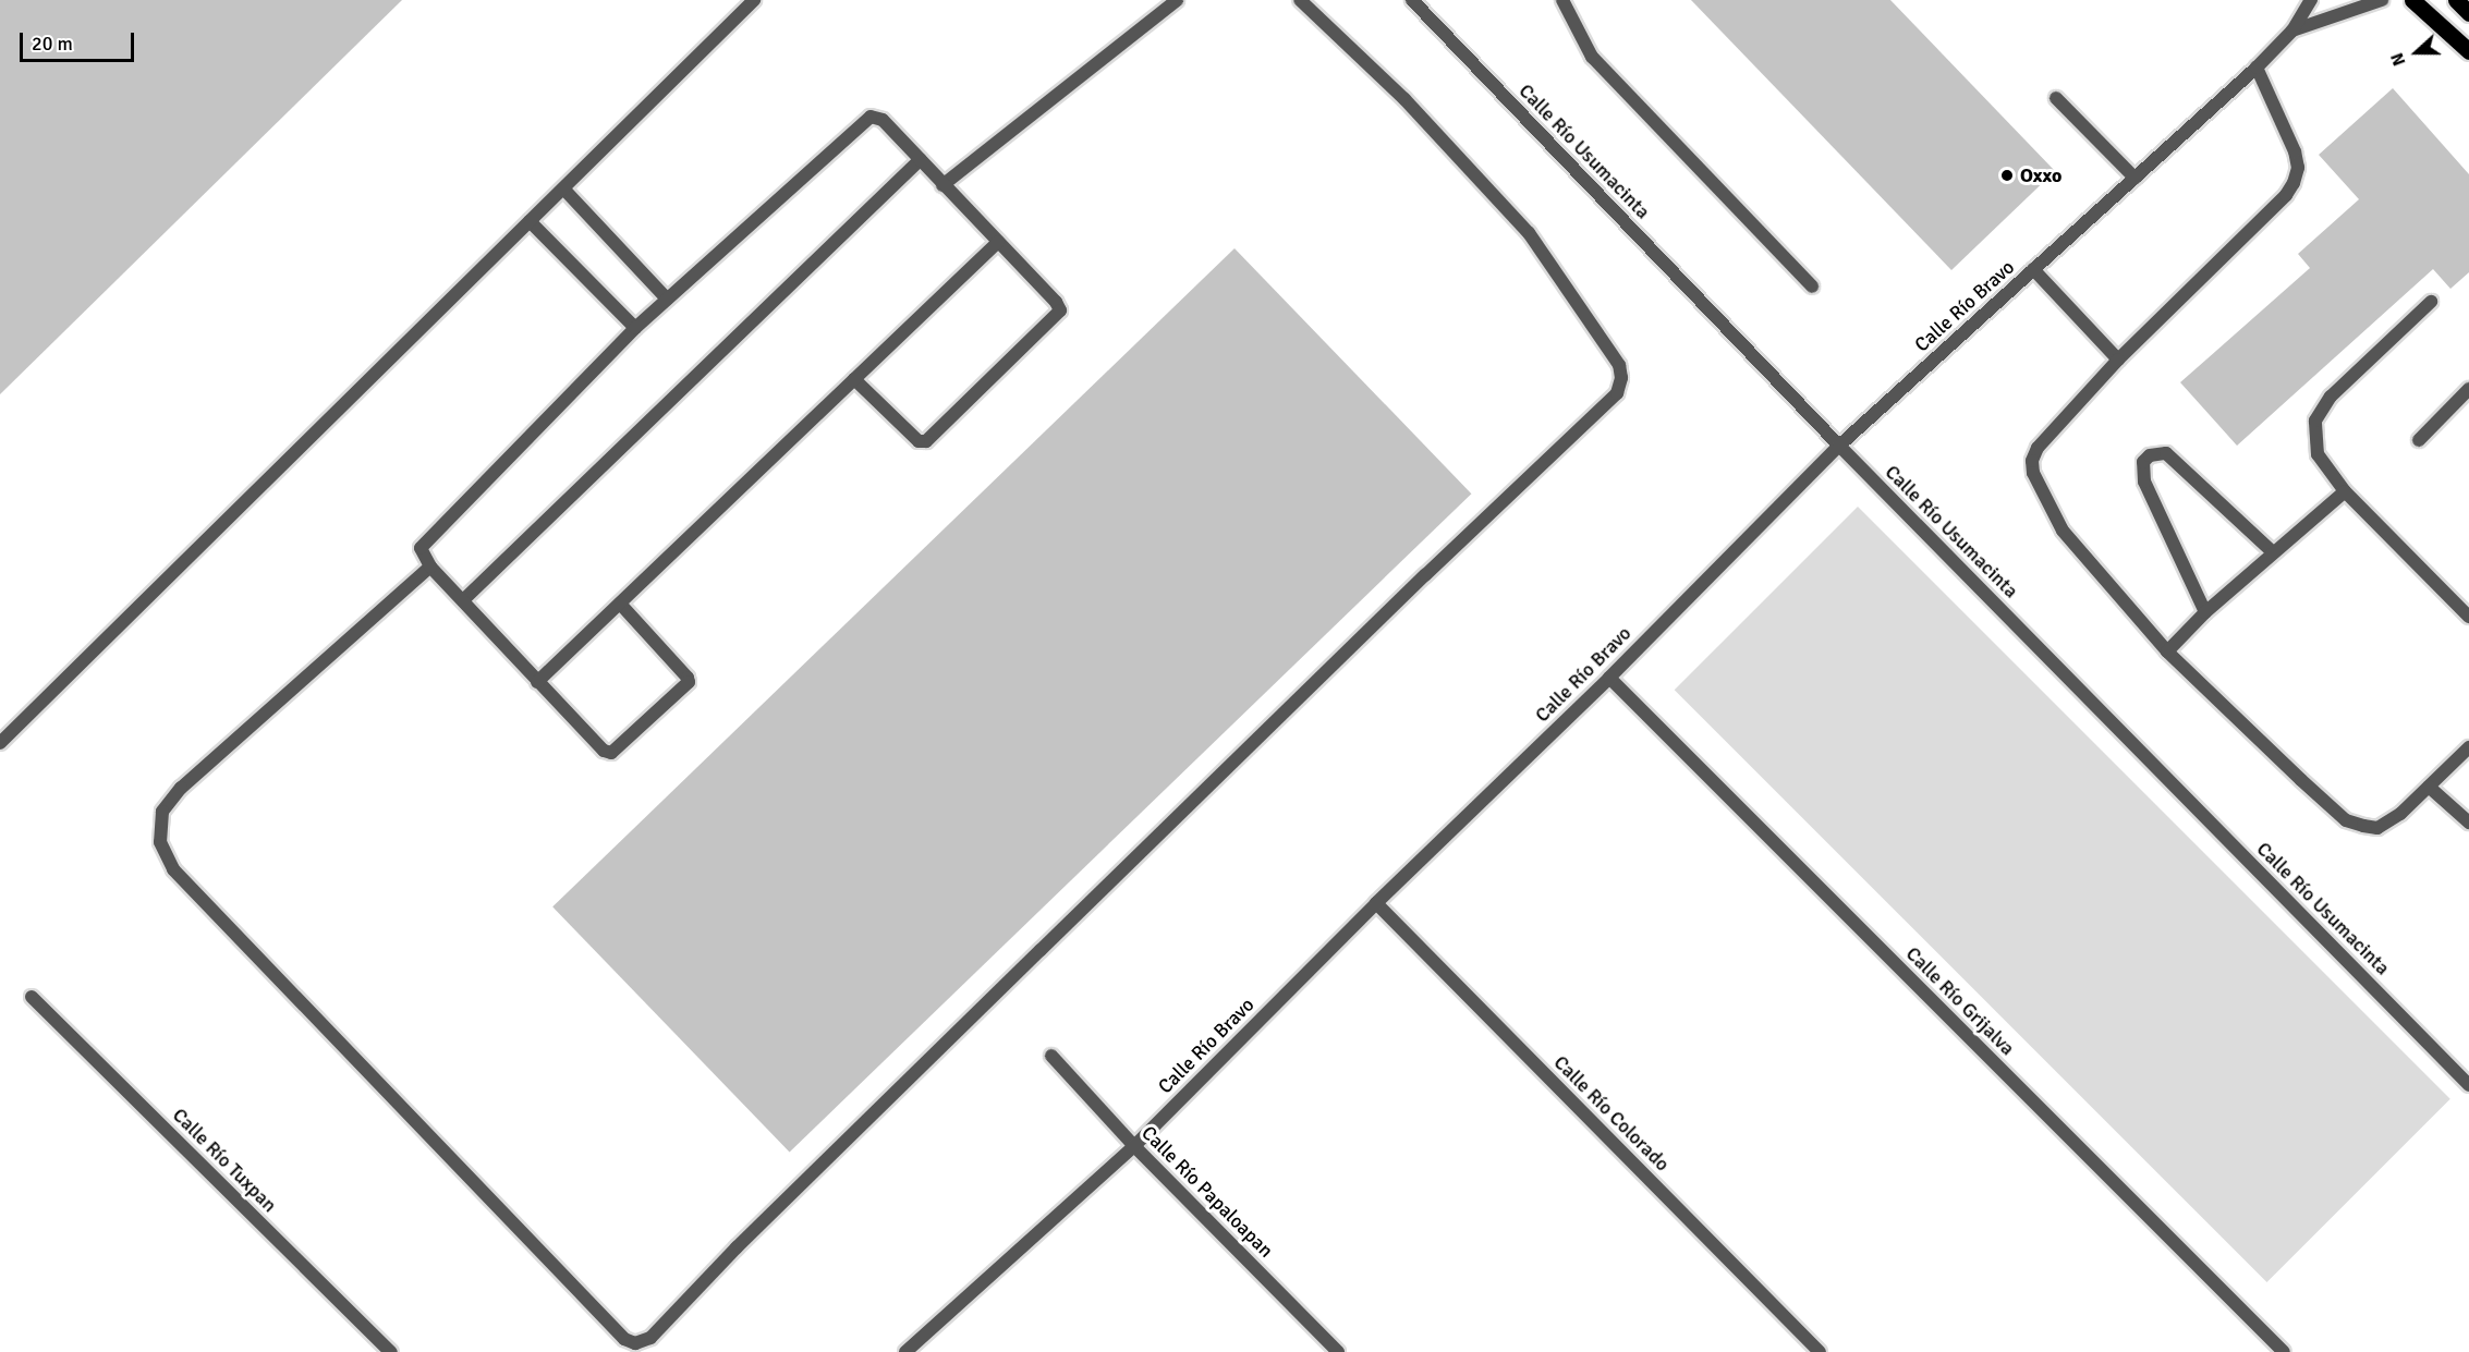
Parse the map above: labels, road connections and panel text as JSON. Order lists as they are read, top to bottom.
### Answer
{
  "streets": {
    "street": [
      "Calle Río Usumacinta",
      "Calle Río Bravo",
      "Calle Río Grijalva",
      "Calle Río Colorado",
      "Calle Río Tuxpan",
      "Calle Río Papaloapan"
    ]
  },
  "crossings": [
    ["Calle Río Usumacinta", "Calle Río Bravo"],
    ["Calle Río Bravo", "Calle Río Grijalva"],
    ["Calle Río Bravo", "Calle Río Colorado"],
    ["Calle Río Bravo", "Calle Río Papaloapan"]
  ],
  "places": ["Oxxo"],
  "scale_bar": "20 m",
  "north": "left"
}
